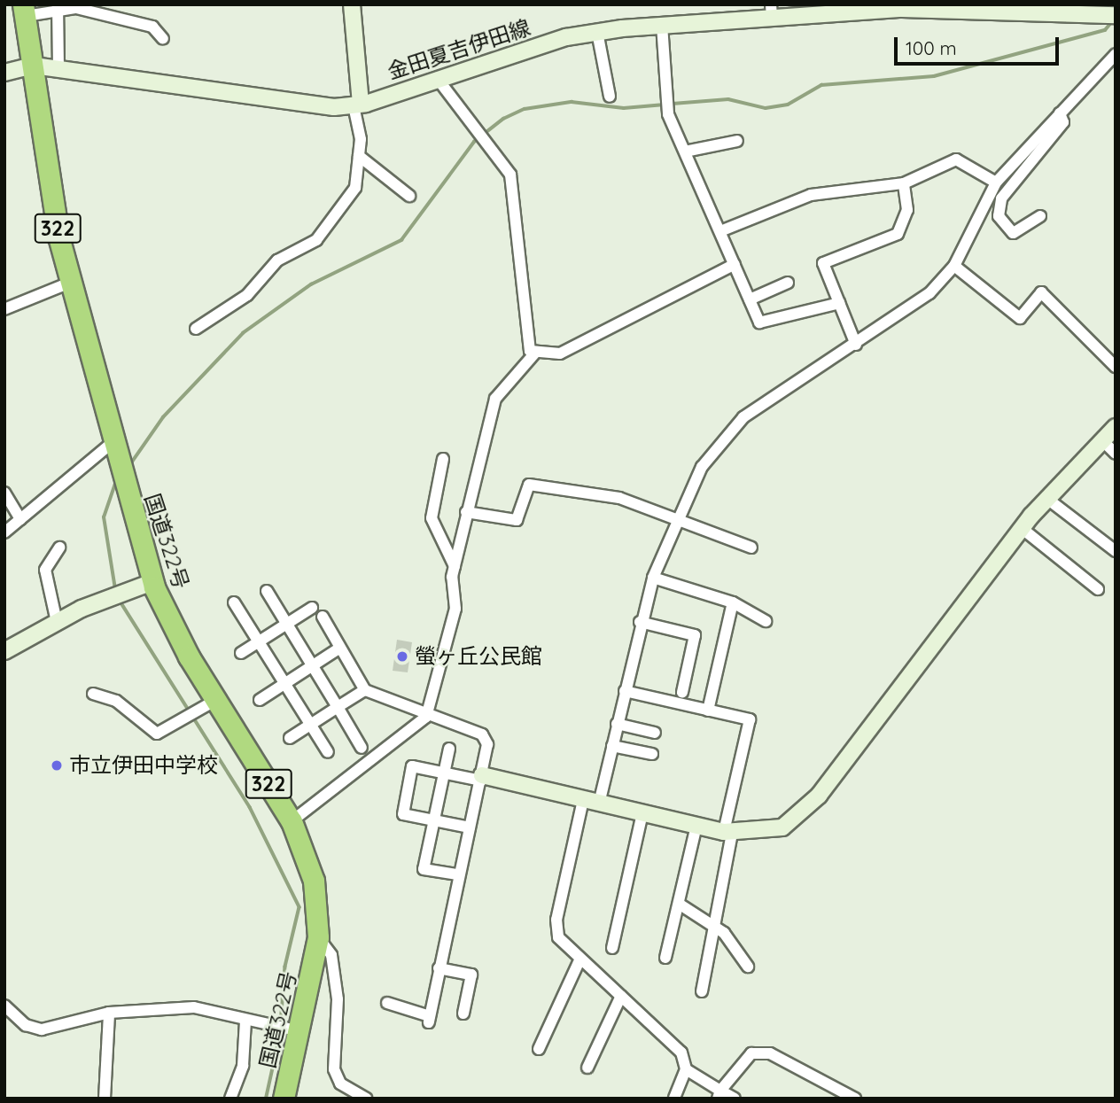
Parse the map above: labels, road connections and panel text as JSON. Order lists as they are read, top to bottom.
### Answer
{
  "streets": {
    "highway": ["322", "国道322号"],
    "street": ["金田夏吉伊田線"]
  },
  "crossings": [
    ["金田夏吉伊田線", "国道322号"]
  ],
  "places": ["螢ヶ丘公民館", "市立伊田中学校"],
  "scale_bar": "100 m"
}
